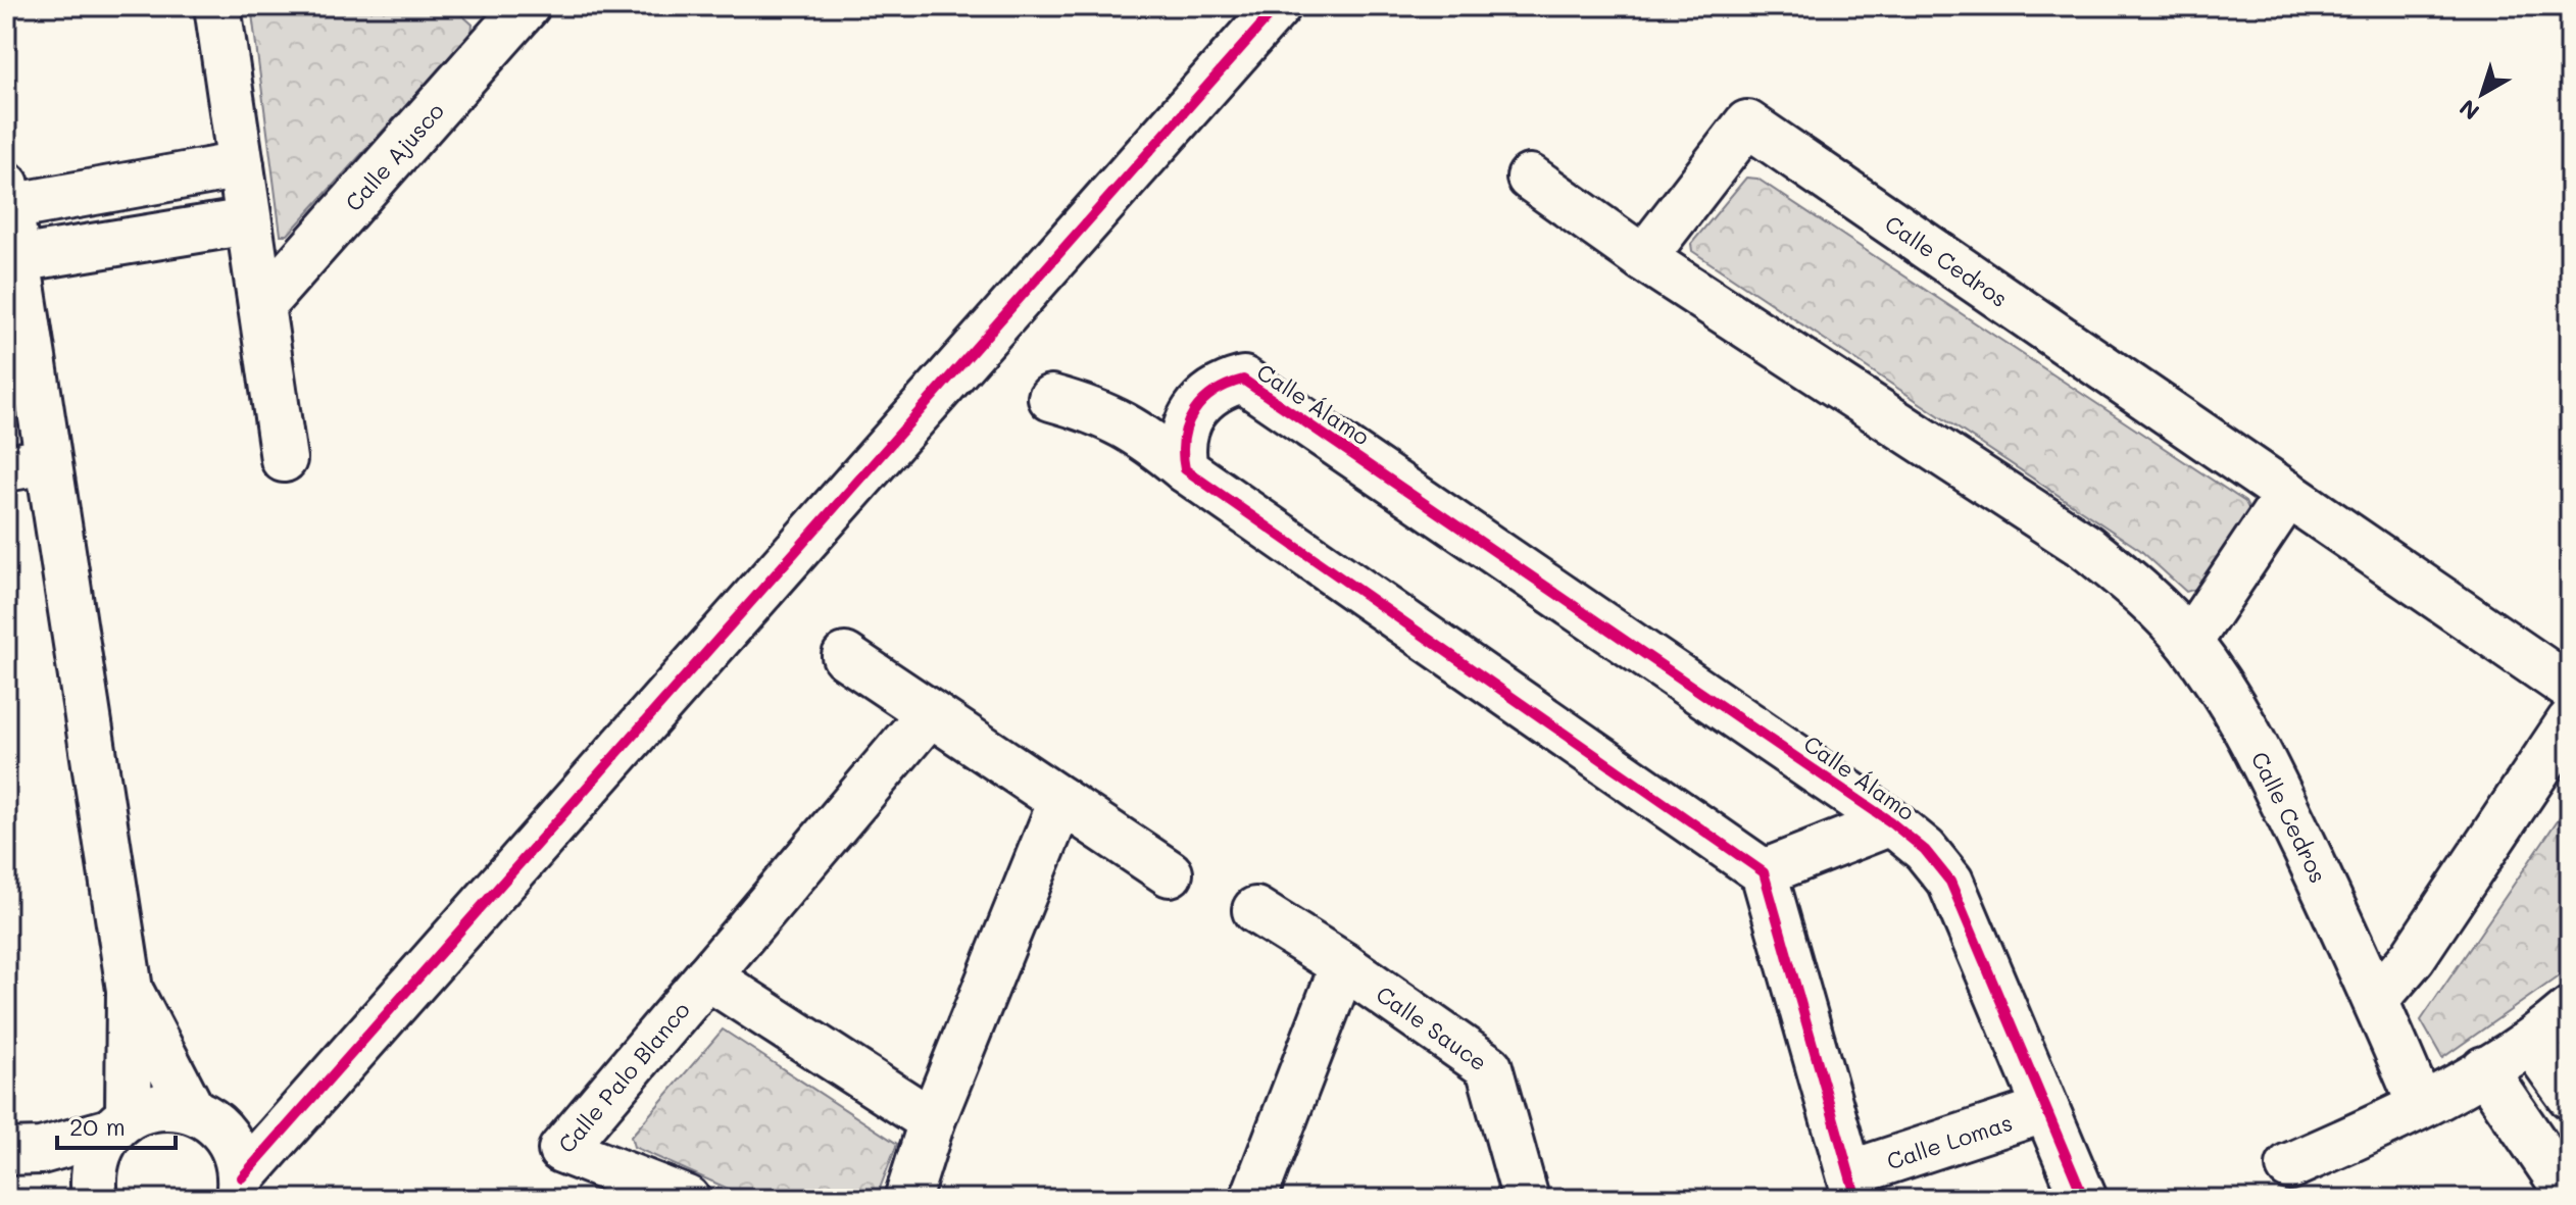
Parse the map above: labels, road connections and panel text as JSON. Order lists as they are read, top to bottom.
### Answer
{
  "streets": {
    "street": [
      "Calle Ajusco",
      "Calle Cedros",
      "Calle Álamo",
      "Calle Sauce",
      "Calle Palo Blanco",
      "Calle Lomas"
    ]
  },
  "crossings": [
    ["Calle Álamo", "Calle Lomas"]
  ],
  "scale_bar": "20 m",
  "north": "bottom left"
}
